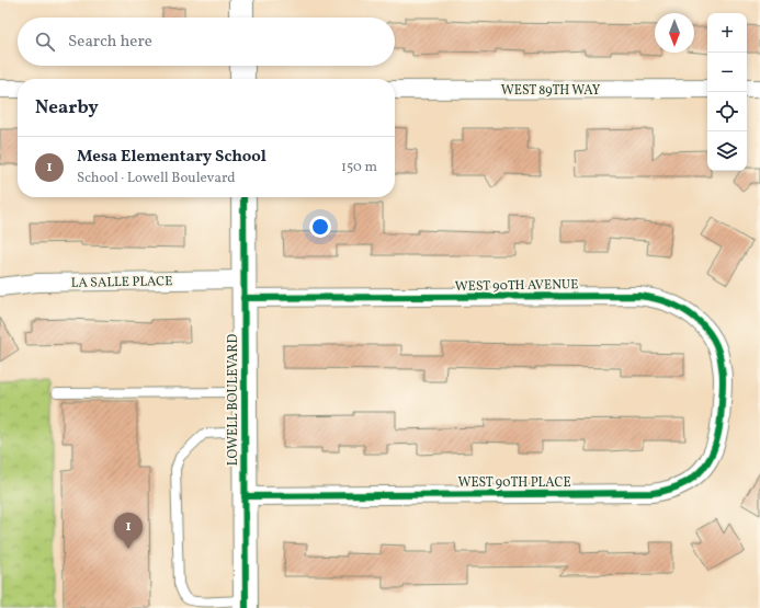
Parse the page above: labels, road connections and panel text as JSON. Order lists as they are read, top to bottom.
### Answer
{
  "streets": {
    "street": [
      "WEST 89TH WAY",
      "LA SALLE PLACE",
      "WEST 90TH AVENUE",
      "LOWELL BOULEVARD",
      "WEST 90TH PLACE"
    ]
  },
  "crossings": [
    ["LA SALLE PLACE", "WEST 90TH AVENUE"],
    ["LA SALLE PLACE", "LOWELL BOULEVARD"],
    ["WEST 90TH AVENUE", "LOWELL BOULEVARD"],
    ["WEST 90TH AVENUE", "WEST 90TH PLACE"],
    ["LOWELL BOULEVARD", "WEST 90TH PLACE"]
  ],
  "north": "bottom",
  "page": {
    "map_buttons": ["+", "−"],
    "search": "Search here",
    "heading": "Nearby",
    "list": [
      {
        "mark": "1",
        "name": "Mesa Elementary School",
        "note": "School · Lowell Boulevard",
        "value": "150 m"
      }
    ],
    "pins": "1"
  }
}
